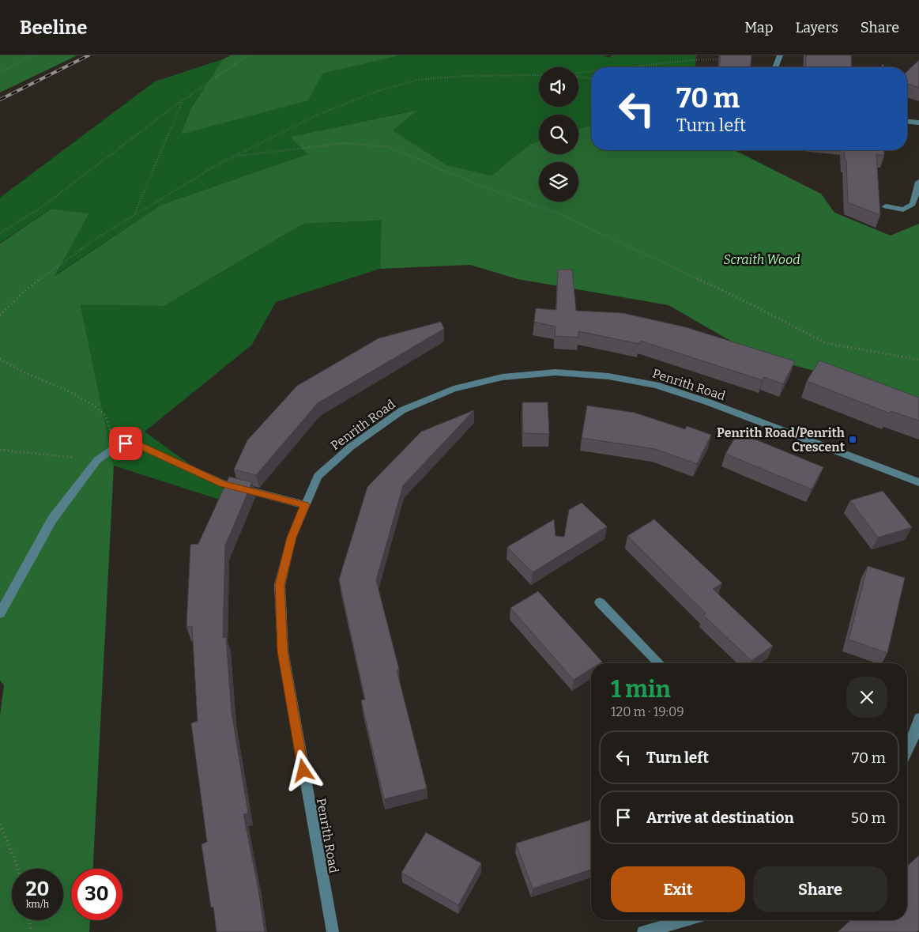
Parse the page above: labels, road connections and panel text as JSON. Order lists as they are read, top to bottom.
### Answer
{
  "streets": {
    "street": ["Penrith Road"]
  },
  "parks": ["Scraith Wood"],
  "places": {
    "transit": ["Penrith Road/Penrith Crescent"]
  },
  "page": {
    "header": "Beeline",
    "nav": ["Map", "Layers", "Share"],
    "turn": ["70 m", "Turn left"],
    "heading": ["1 min", "120 m · 19:09"],
    "list": [
      {
        "name": "Turn left",
        "value": "70 m"
      },
      {
        "name": "Arrive at destination",
        "value": "50 m"
      }
    ],
    "buttons": ["Exit", "Share"],
    "speed": "20 km/h",
    "limit": "30"
  }
}
